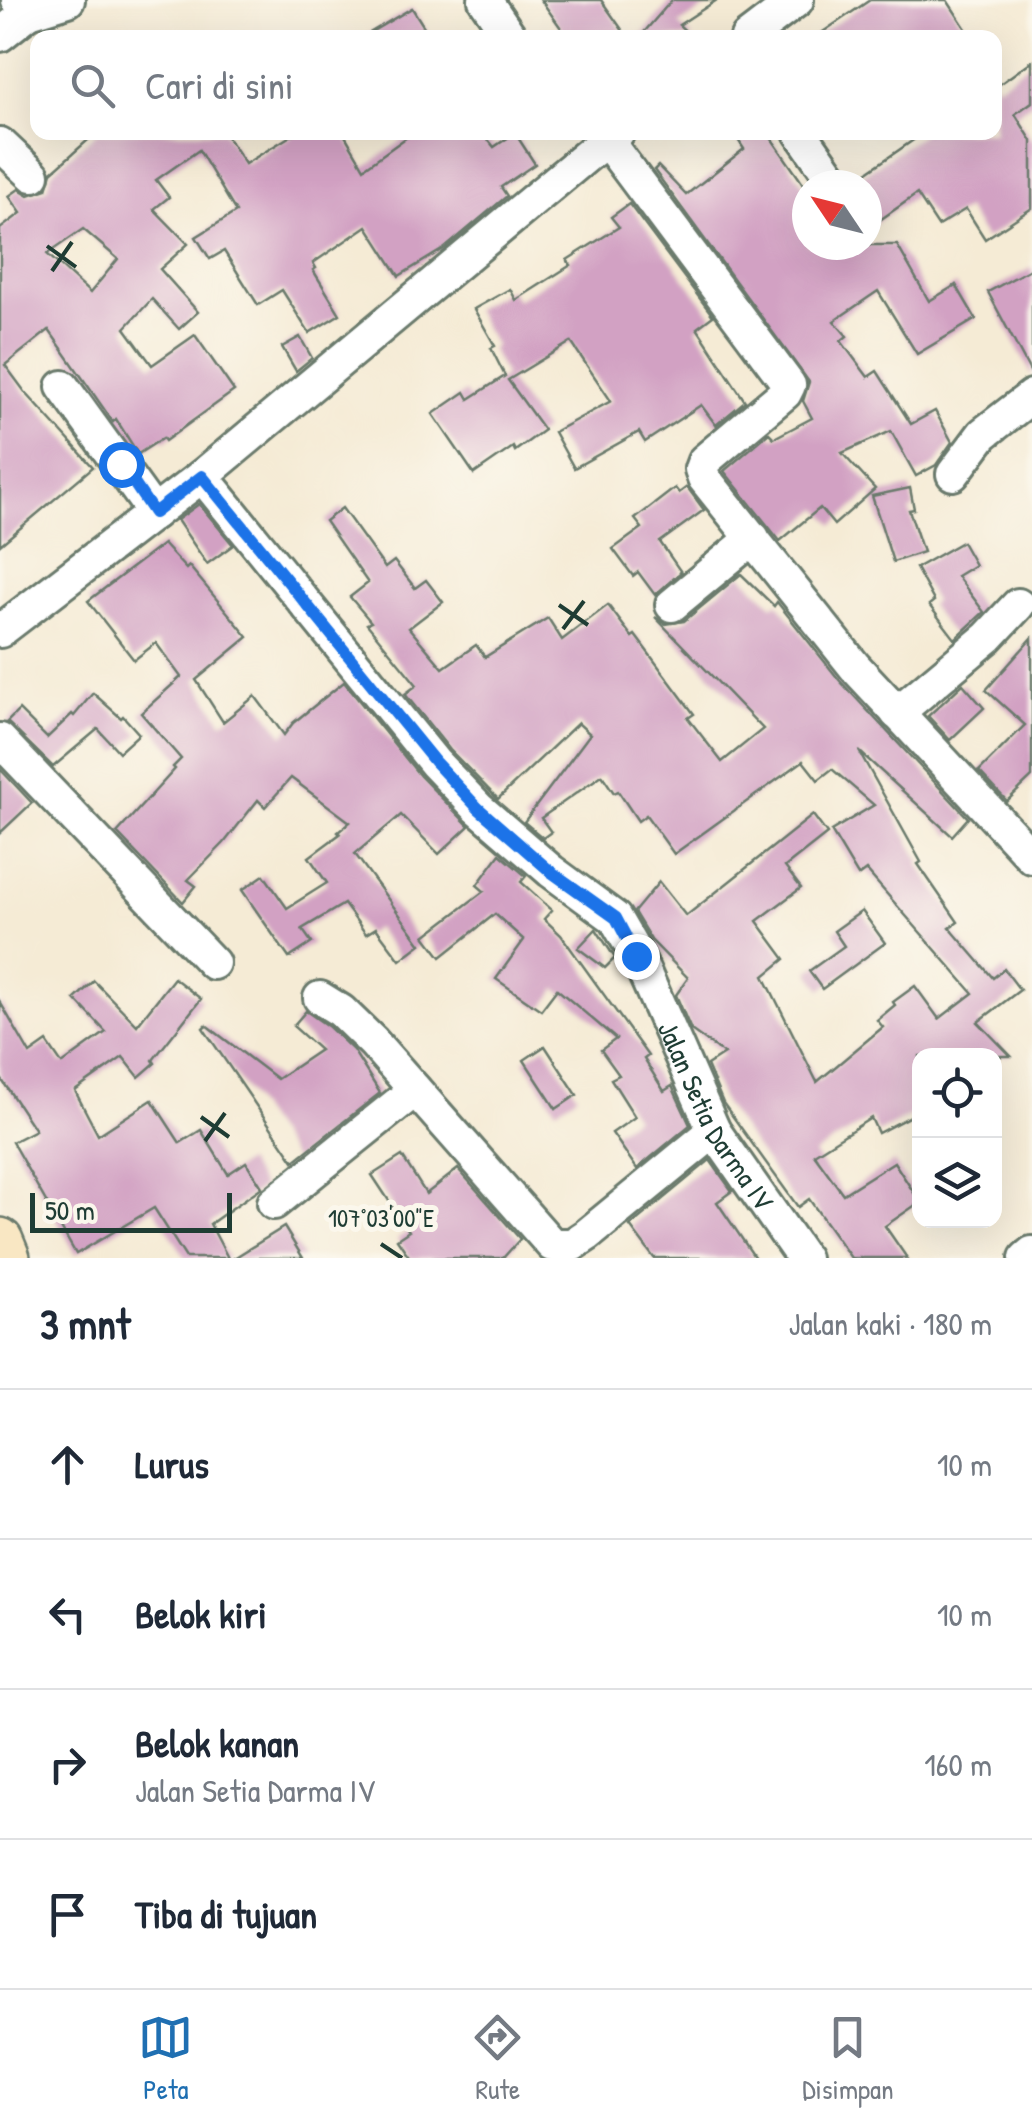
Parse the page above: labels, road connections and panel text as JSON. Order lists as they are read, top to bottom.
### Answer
{
  "streets": {
    "street": ["Jalan Setia Darma IV"]
  },
  "scale_bar": "50 m",
  "north": "top left",
  "page": {
    "search": "Cari di sini",
    "scale": "50 m",
    "heading": ["3 mnt", "Jalan kaki · 180 m"],
    "list": [
      ["Lurus", "10 m"],
      ["Belok kiri", "10 m"],
      ["Belok kanan", "Jalan Setia Darma IV", "160 m"],
      "Tiba di tujuan"
    ],
    "nav": ["Peta", "Rute", "Disimpan"]
  },
  "coordinates": ["107°03'00\"E"]
}
